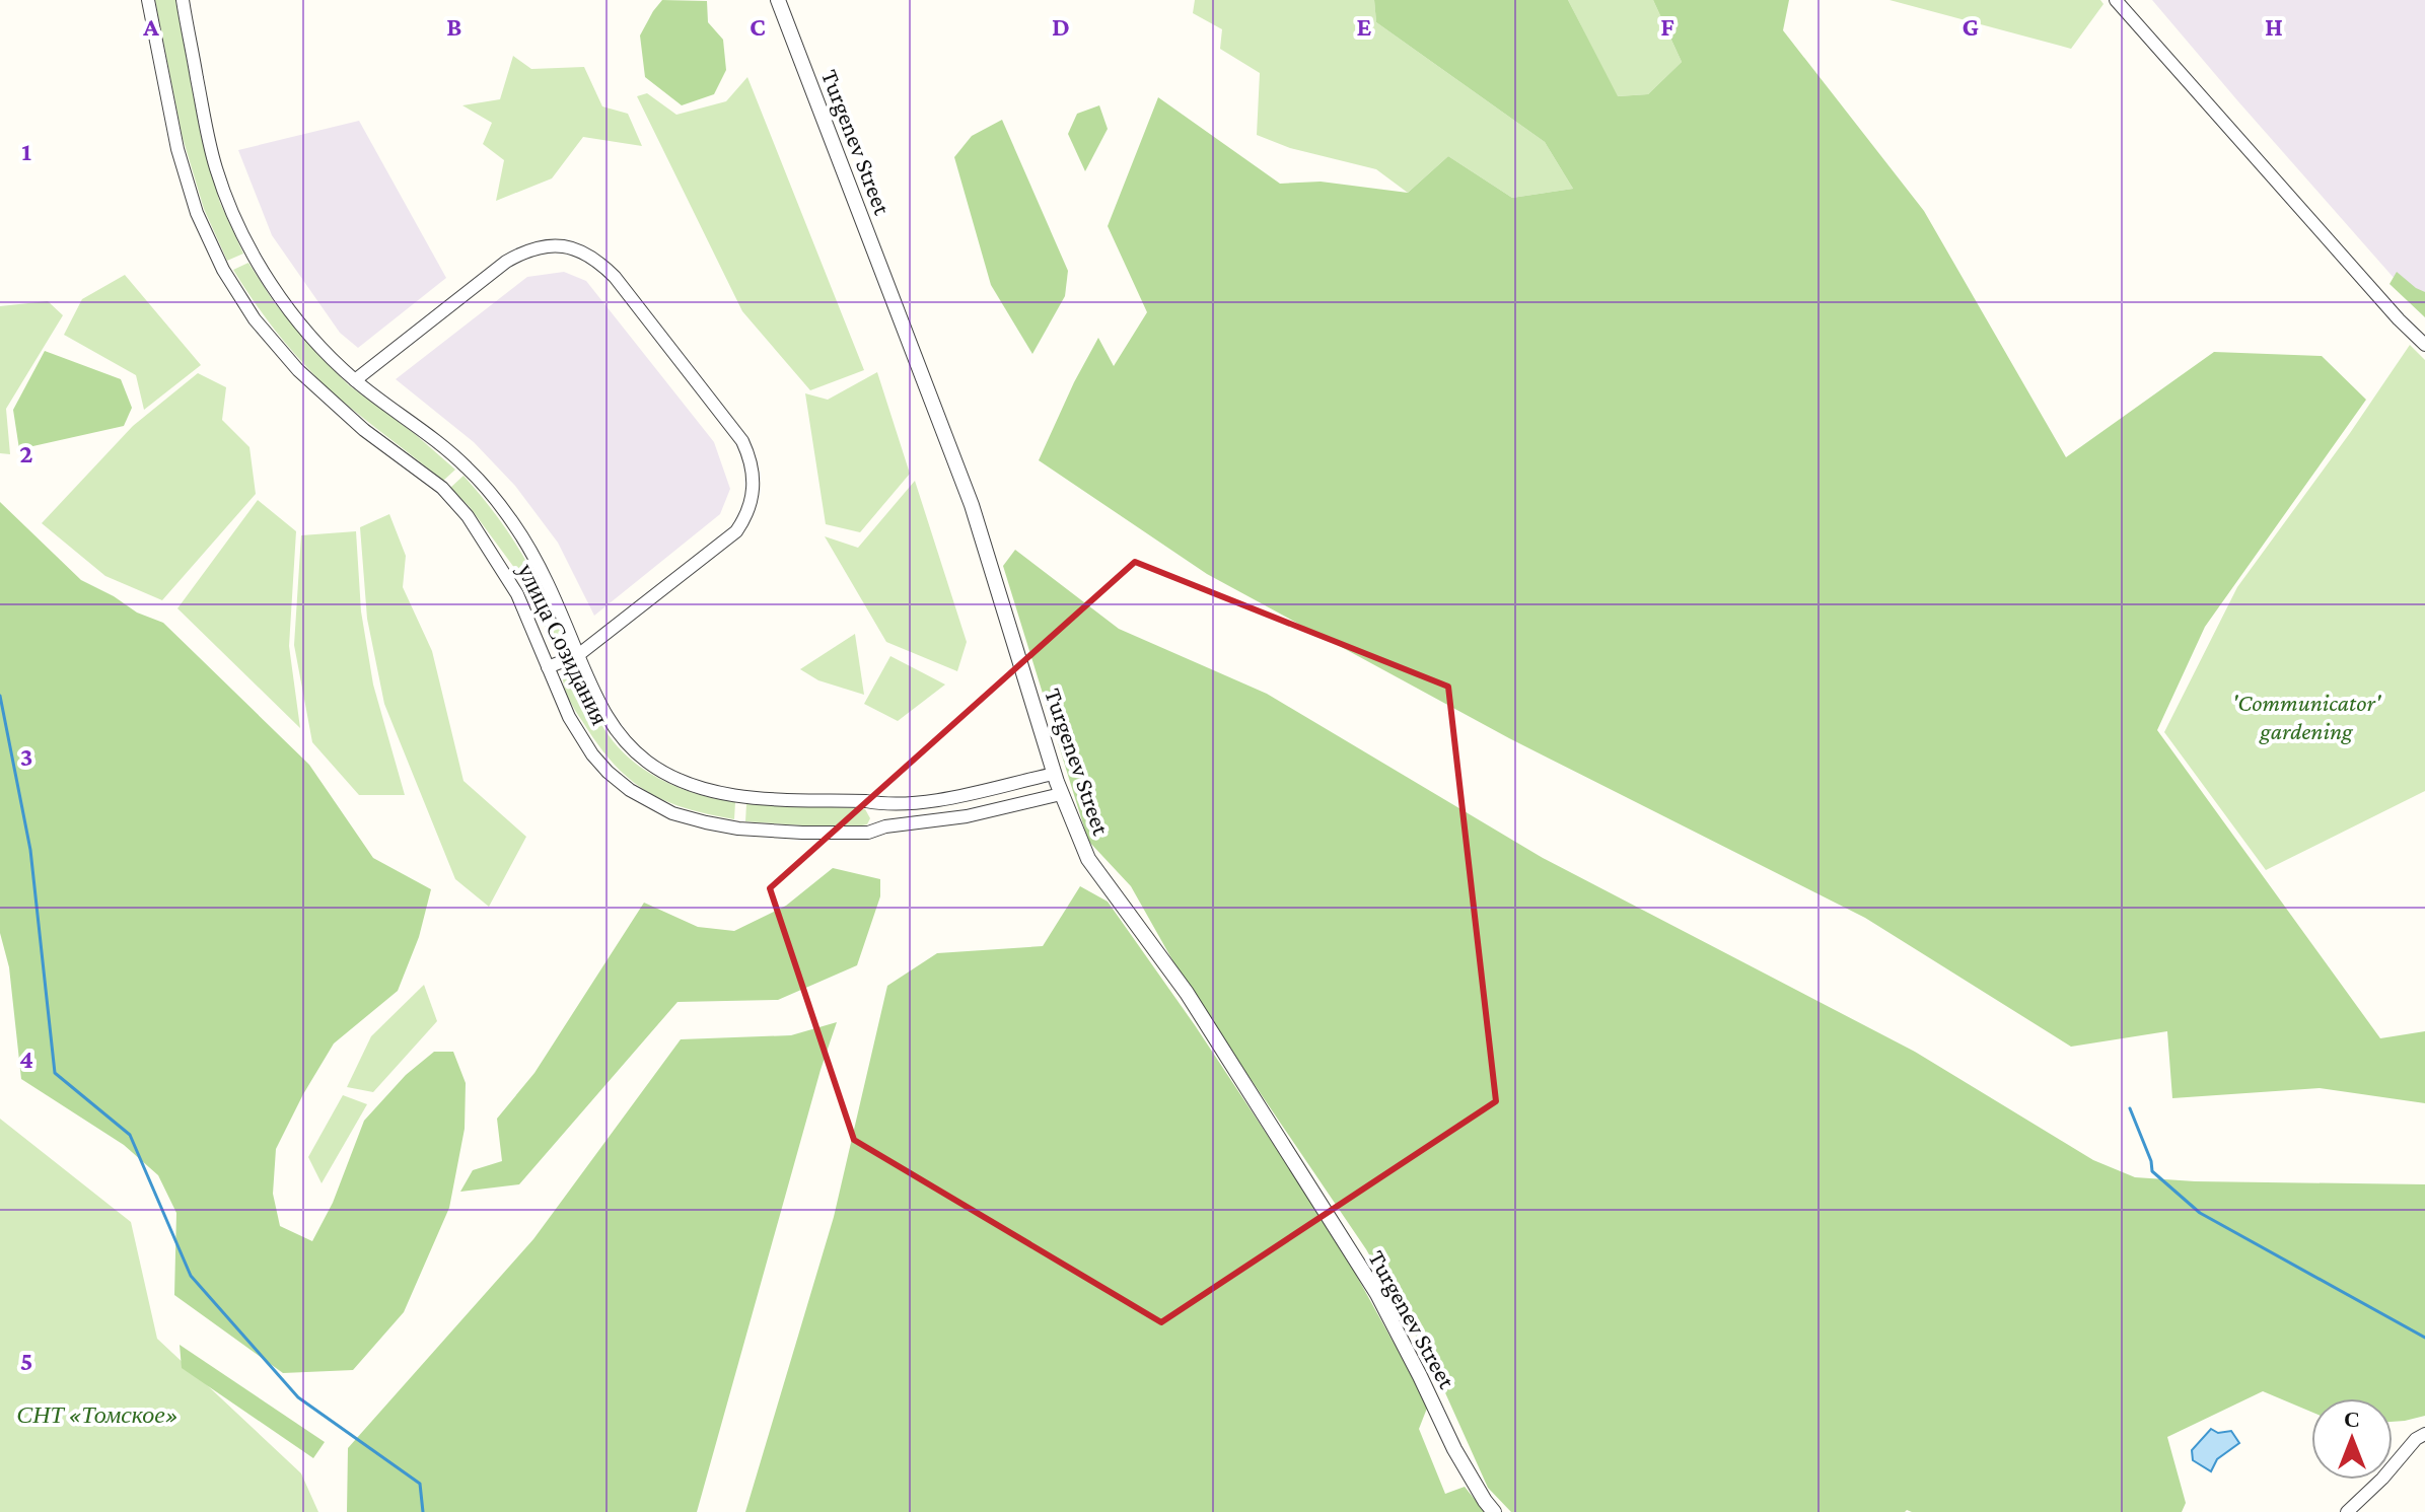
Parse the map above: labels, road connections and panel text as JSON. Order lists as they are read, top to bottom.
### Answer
{
  "streets": {
    "street": ["Turgenev Street", "улица Созидания"]
  },
  "crossings": [
    ["Turgenev Street", "улица Созидания"]
  ],
  "parks": ["'Communicator' gardening", "СНТ «Томское»"],
  "north": "top",
  "grid": {
    "columns": [
      "A",
      "B",
      "C",
      "D",
      "E",
      "F",
      "G",
      "H"
    ],
    "rows": [
      "1",
      "2",
      "3",
      "4",
      "5"
    ]
  }
}
